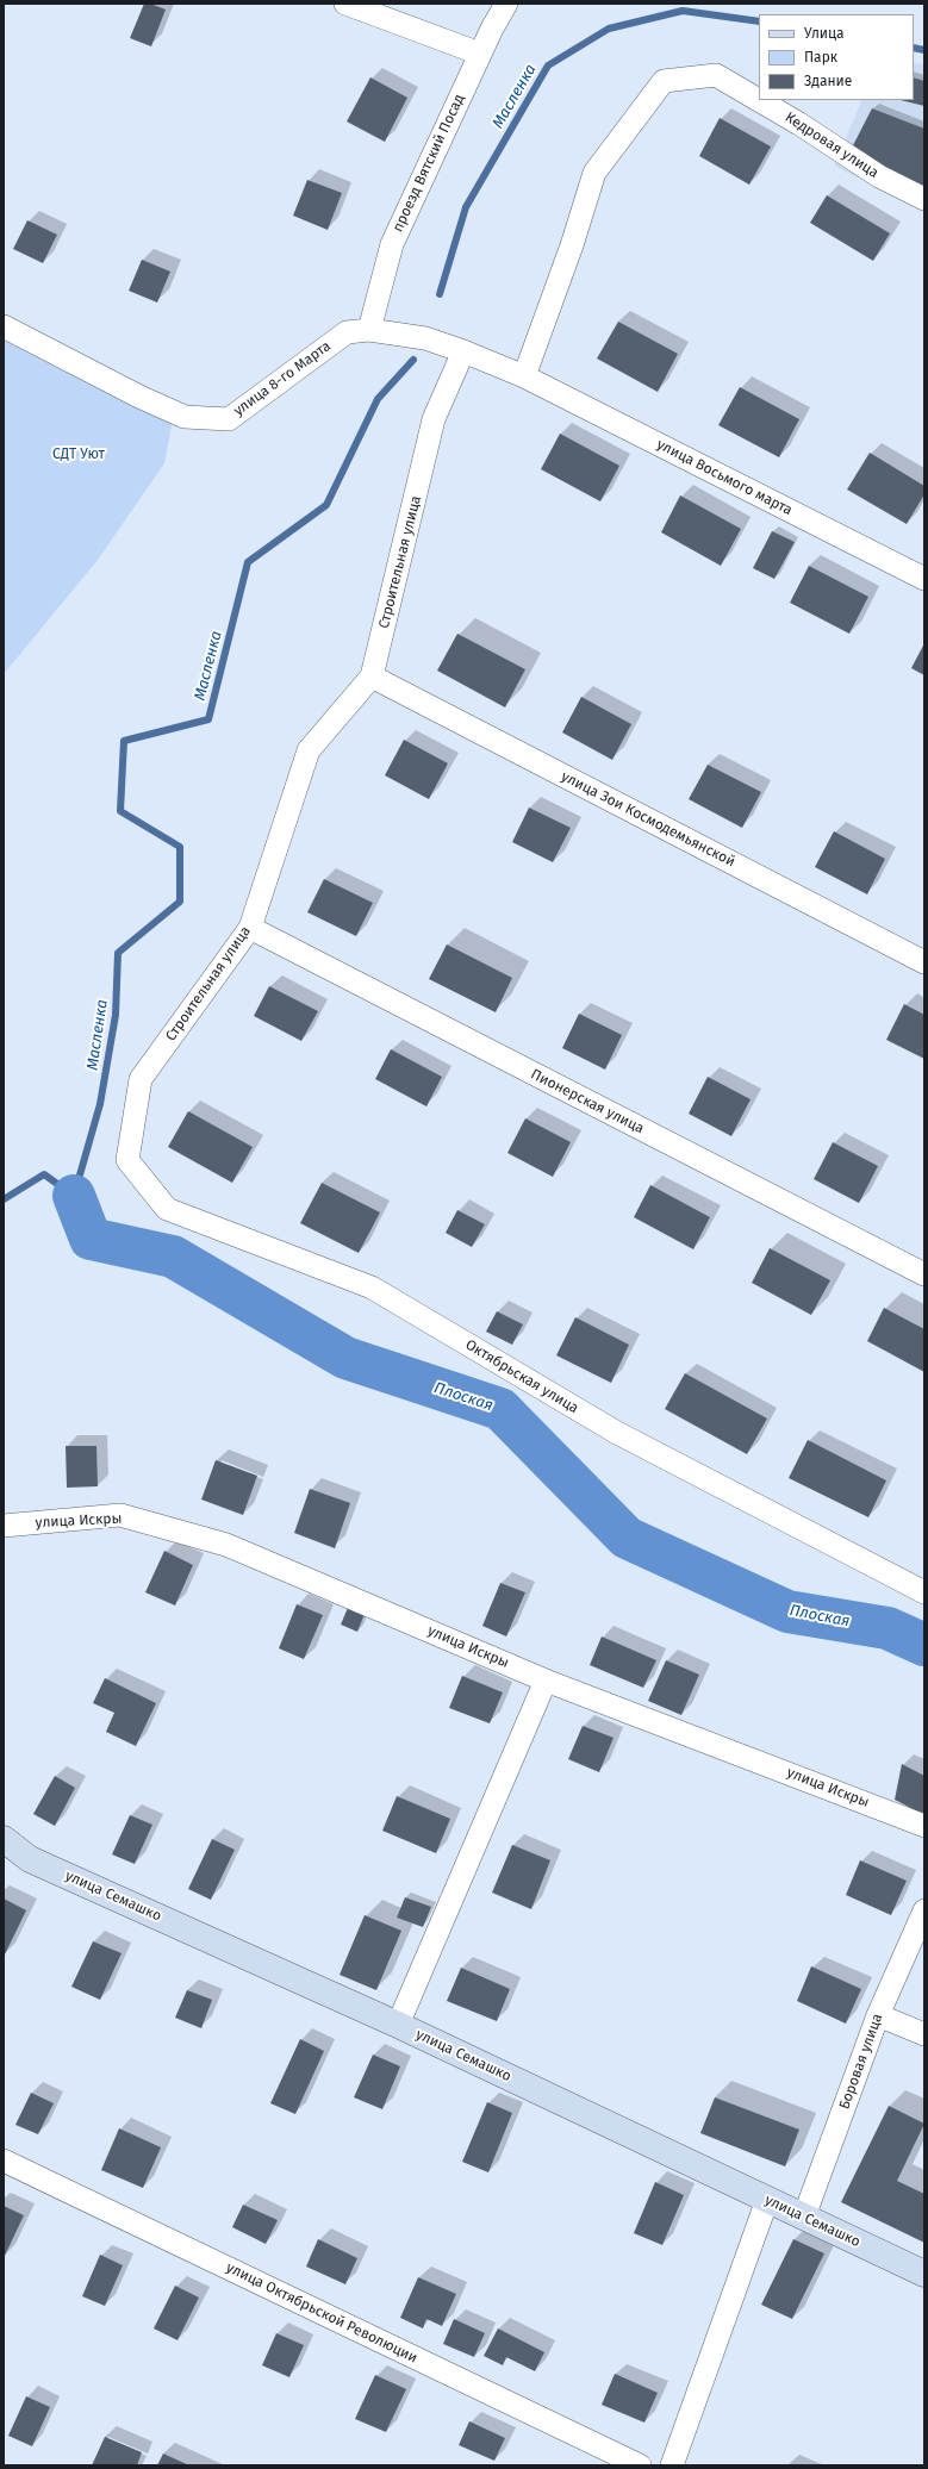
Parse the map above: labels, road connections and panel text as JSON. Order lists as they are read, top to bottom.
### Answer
{
  "streets": {
    "main road": ["улица Семашко"],
    "street": [
      "Кедровая улица",
      "проезд Вятский Посад",
      "улица 8-го Марта",
      "улица Восьмого марта",
      "Строительная улица",
      "улица Зои Космодемьянской",
      "Пионерская улица",
      "Октябрьская улица",
      "улица Искры",
      "Боровая улица",
      "улица Октябрьской Революции"
    ]
  },
  "crossings": [
    ["Кедровая улица", "улица Восьмого марта"],
    ["проезд Вятский Посад", "улица 8-го Марта"],
    ["улица 8-го Марта", "Строительная улица"],
    ["Строительная улица", "улица Зои Космодемьянской"],
    ["Строительная улица", "Пионерская улица"],
    ["Строительная улица", "Октябрьская улица"],
    ["улица Семашко", "Боровая улица"]
  ],
  "water": ["Масленка", "Плоская"],
  "parks": ["СДТ Уют"],
  "legend": ["Улица", "Парк", "Здание"]
}
